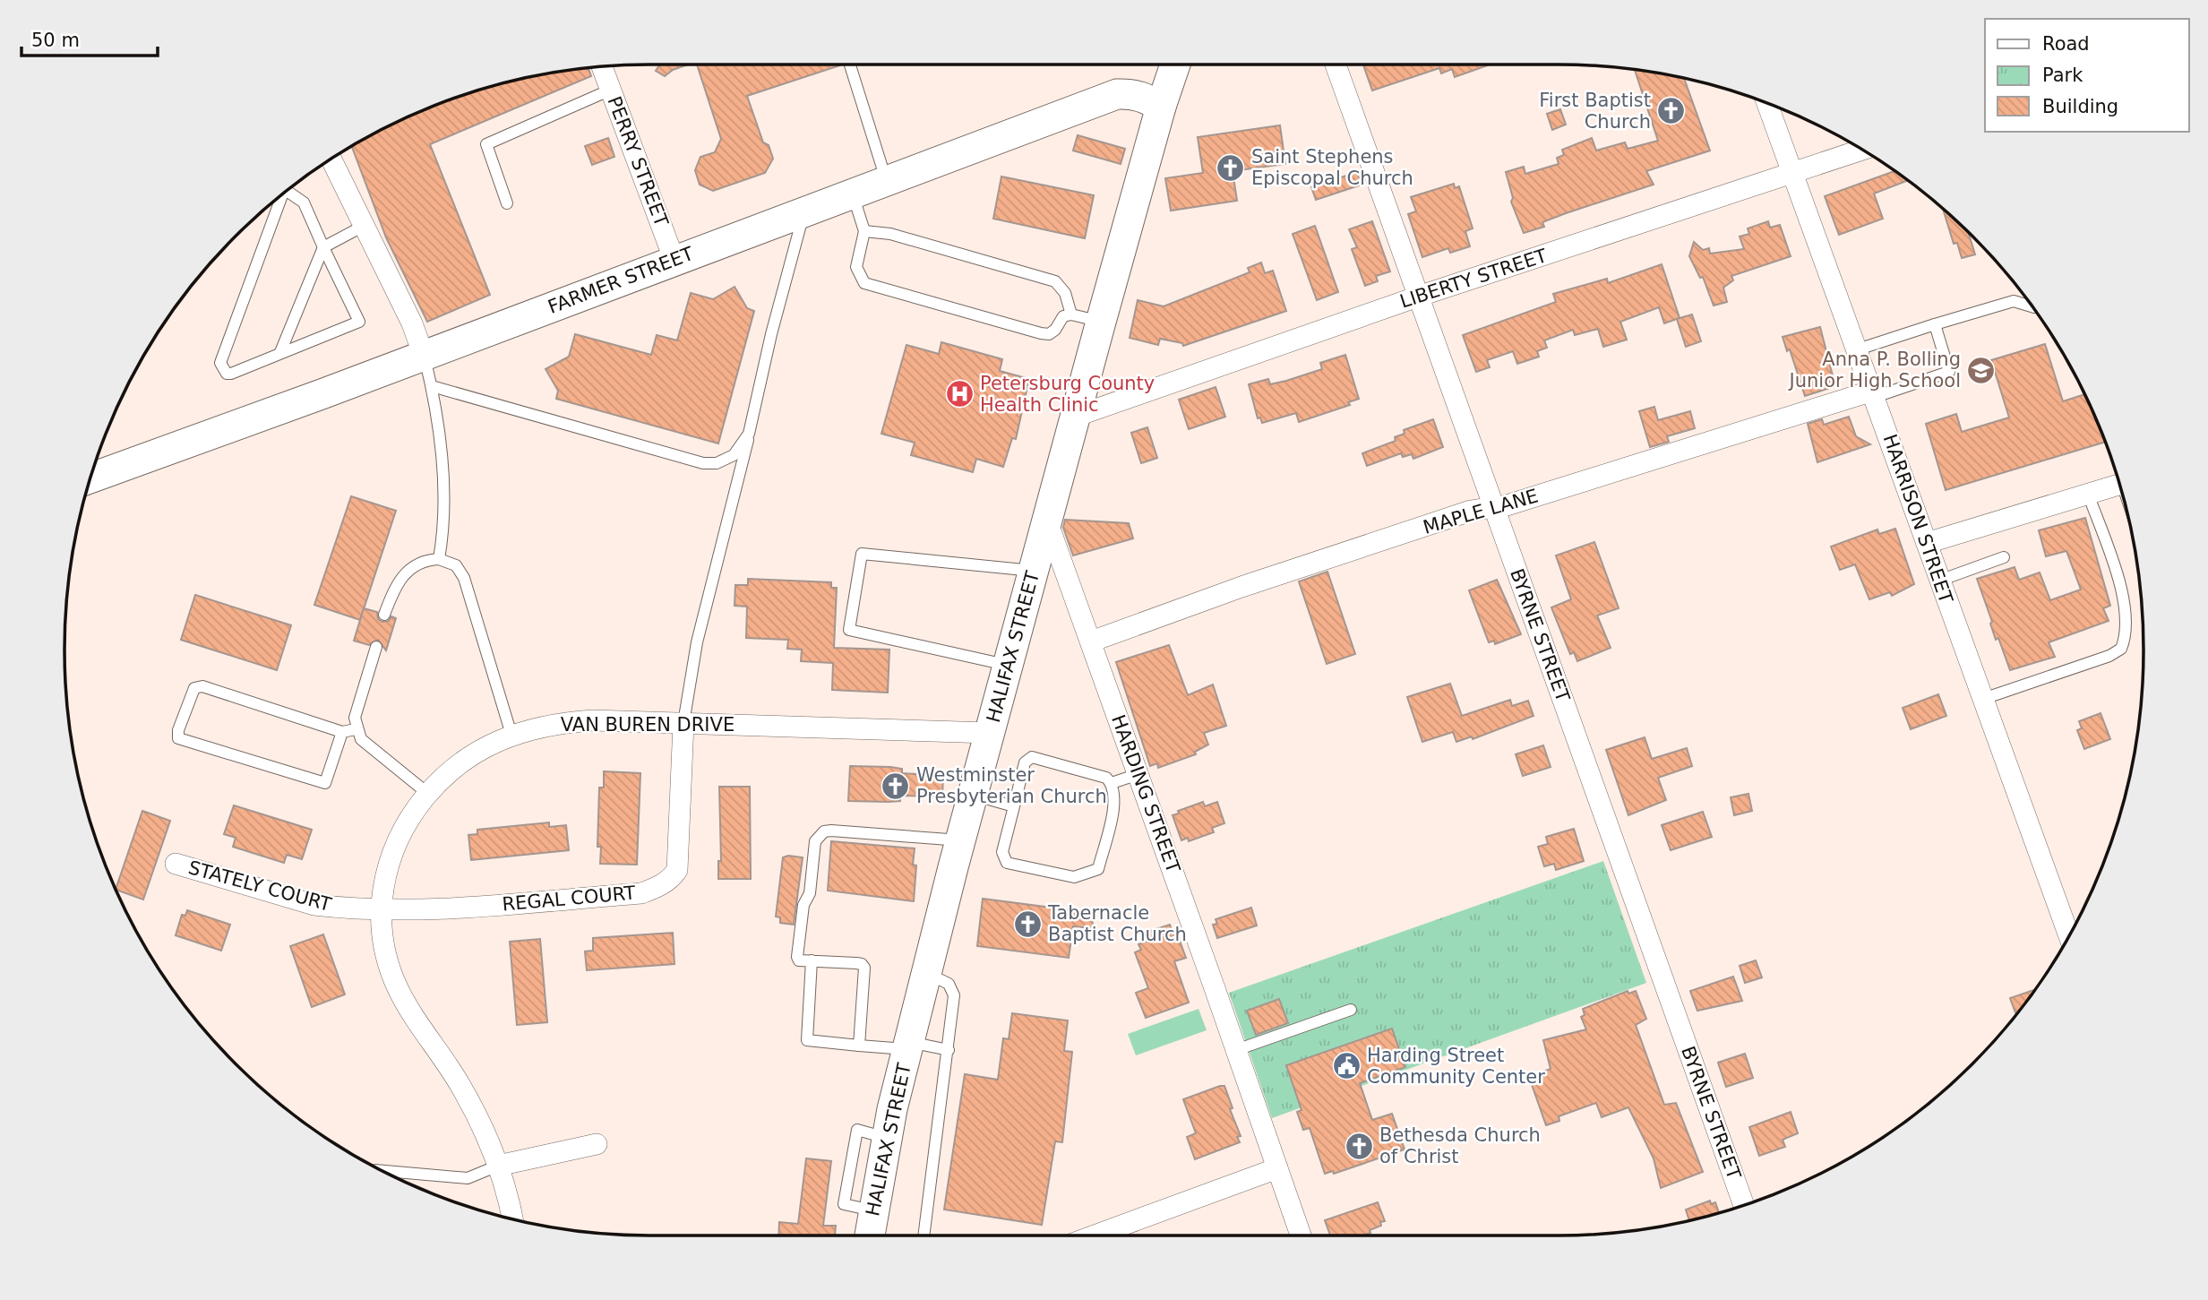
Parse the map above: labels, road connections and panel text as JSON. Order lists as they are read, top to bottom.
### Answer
{
  "streets": {
    "main road": ["FARMER STREET", "HALIFAX STREET"],
    "street": [
      "PERRY STREET",
      "LIBERTY STREET",
      "MAPLE LANE",
      "HARRISON STREET",
      "BYRNE STREET",
      "VAN BUREN DRIVE",
      "HARDING STREET",
      "STATELY COURT",
      "REGAL COURT"
    ]
  },
  "crossings": [
    ["PERRY STREET", "FARMER STREET"],
    ["LIBERTY STREET", "HARRISON STREET"],
    ["LIBERTY STREET", "BYRNE STREET"],
    ["LIBERTY STREET", "HALIFAX STREET"],
    ["FARMER STREET", "HALIFAX STREET"],
    ["MAPLE LANE", "HARRISON STREET"],
    ["MAPLE LANE", "BYRNE STREET"],
    ["MAPLE LANE", "HARDING STREET"],
    ["HALIFAX STREET", "VAN BUREN DRIVE"],
    ["HALIFAX STREET", "HARDING STREET"],
    ["VAN BUREN DRIVE", "STATELY COURT"],
    ["VAN BUREN DRIVE", "REGAL COURT"],
    ["STATELY COURT", "REGAL COURT"]
  ],
  "places": {
    "church": [
      "First Baptist Church",
      "Saint Stephens Episcopal Church",
      "Westminster Presbyterian Church",
      "Tabernacle Baptist Church",
      "Bethesda Church of Christ"
    ],
    "school or university": ["Anna P. Bolling Junior High School"],
    "hospital": ["Petersburg County Health Clinic"],
    "public building": ["Harding Street Community Center"]
  },
  "legend": ["Road", "Park", "Building"],
  "scale_bar": "50 m"
}
